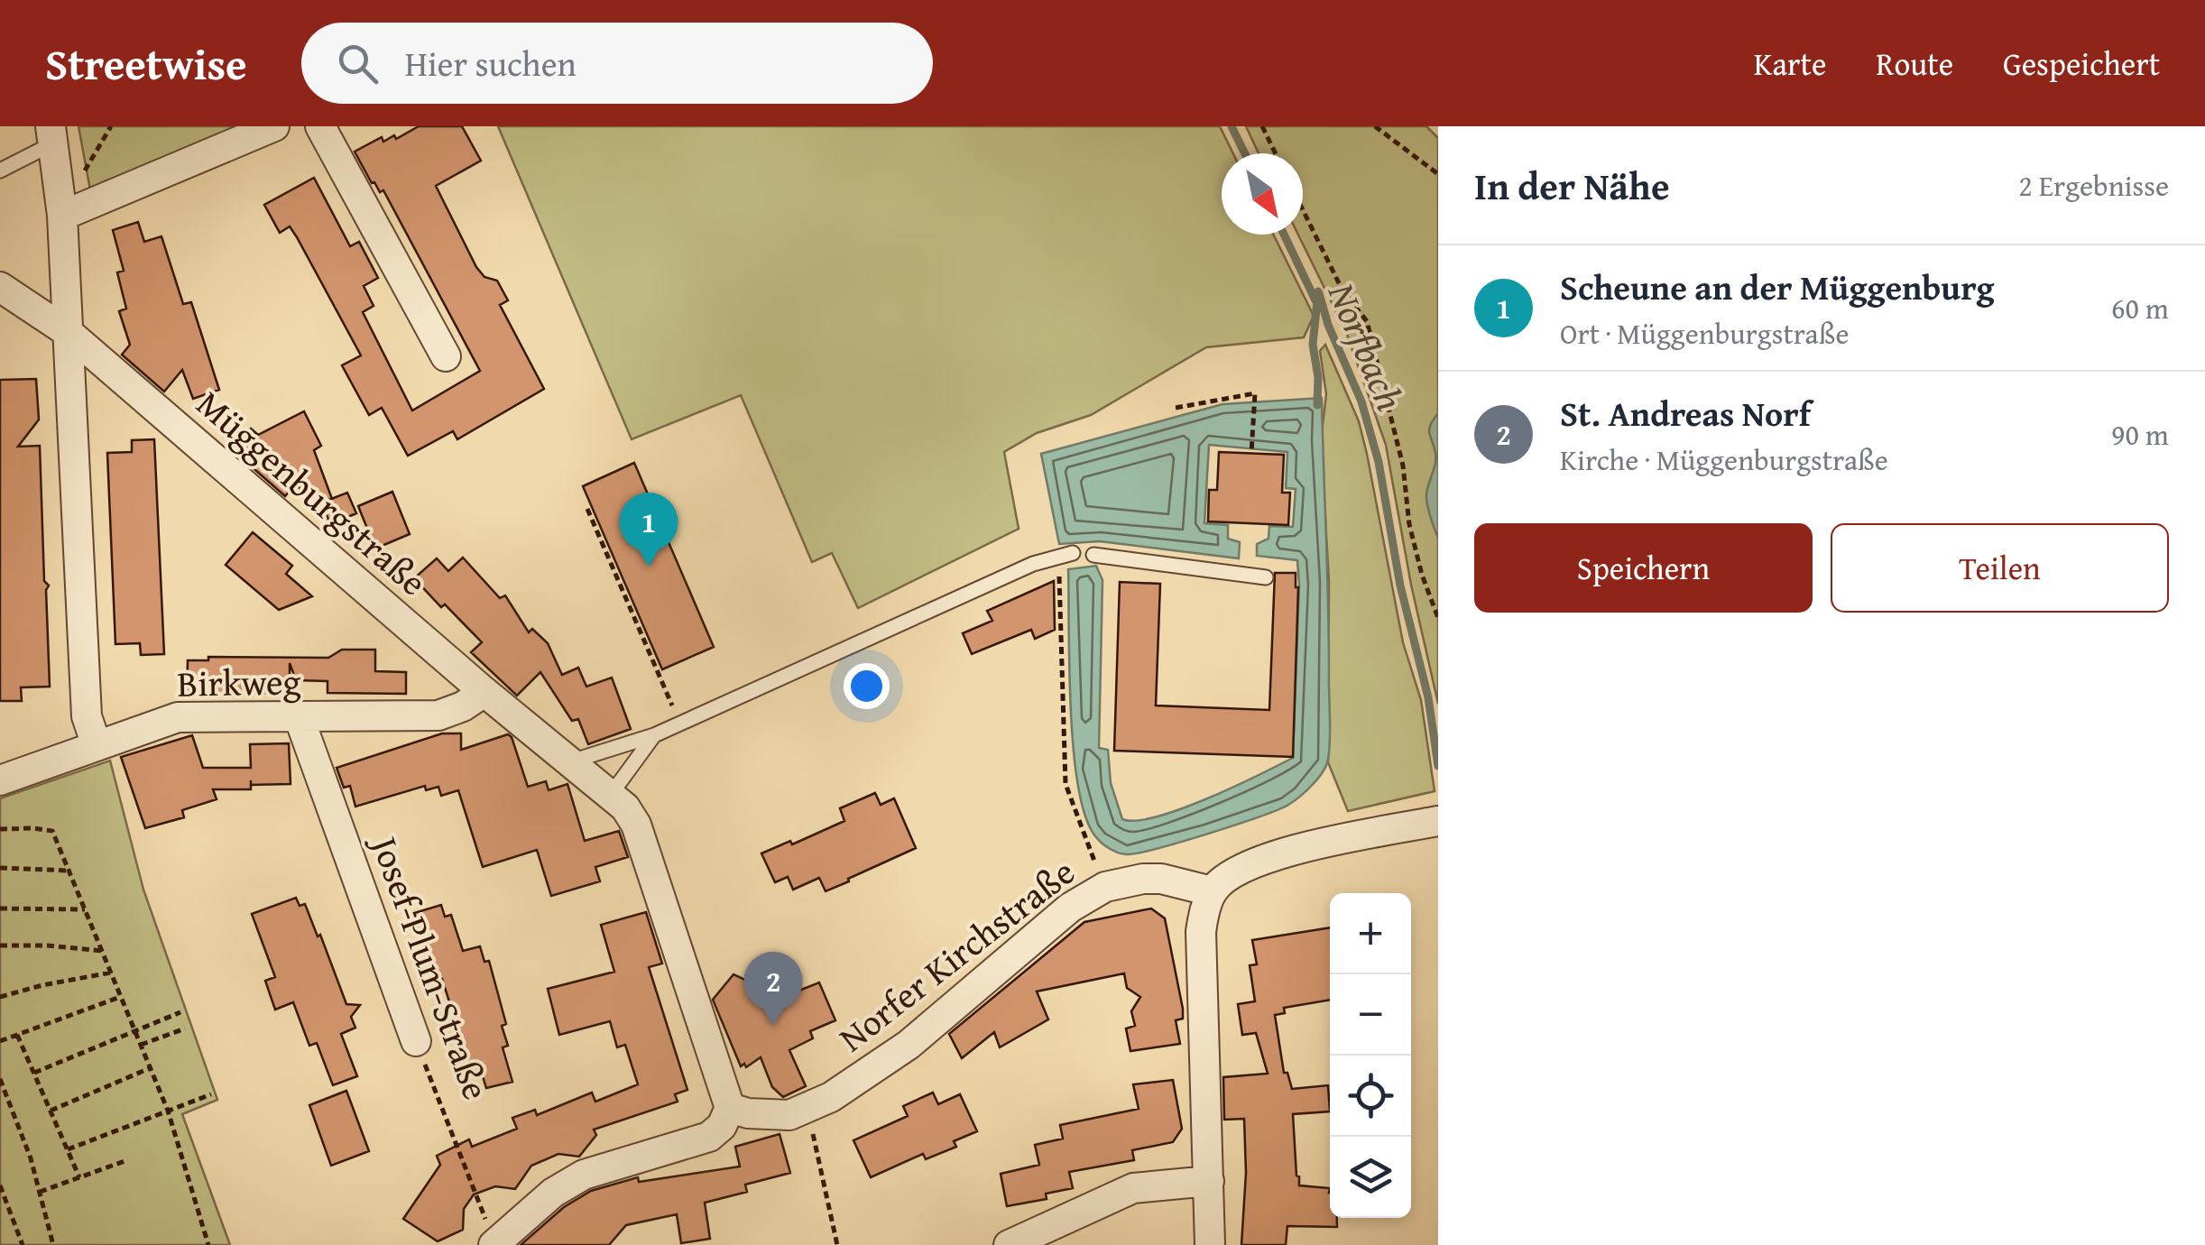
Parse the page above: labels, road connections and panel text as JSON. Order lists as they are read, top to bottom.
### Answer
{
  "streets": {
    "street": [
      "Müggenburgstraße",
      "Birkweg",
      "Norfer Kirchstraße",
      "Josef-Plum-Straße"
    ]
  },
  "crossings": [
    ["Müggenburgstraße", "Birkweg"],
    ["Müggenburgstraße", "Norfer Kirchstraße"],
    ["Birkweg", "Josef-Plum-Straße"]
  ],
  "water": ["Norfbach"],
  "north": "bottom right",
  "page": {
    "header": "Streetwise",
    "search": "Hier suchen",
    "nav": ["Karte", "Route", "Gespeichert"],
    "heading": ["In der Nähe", "2 Ergebnisse"],
    "list": [
      {
        "mark": "1",
        "name": "Scheune an der Müggenburg",
        "note": "Ort · Müggenburgstraße",
        "value": "60 m"
      },
      {
        "mark": "2",
        "name": "St. Andreas Norf",
        "note": "Kirche · Müggenburgstraße",
        "value": "90 m"
      }
    ],
    "pins": ["1", "2"],
    "buttons": ["Speichern", "Teilen"],
    "map_buttons": ["+", "−"]
  }
}
